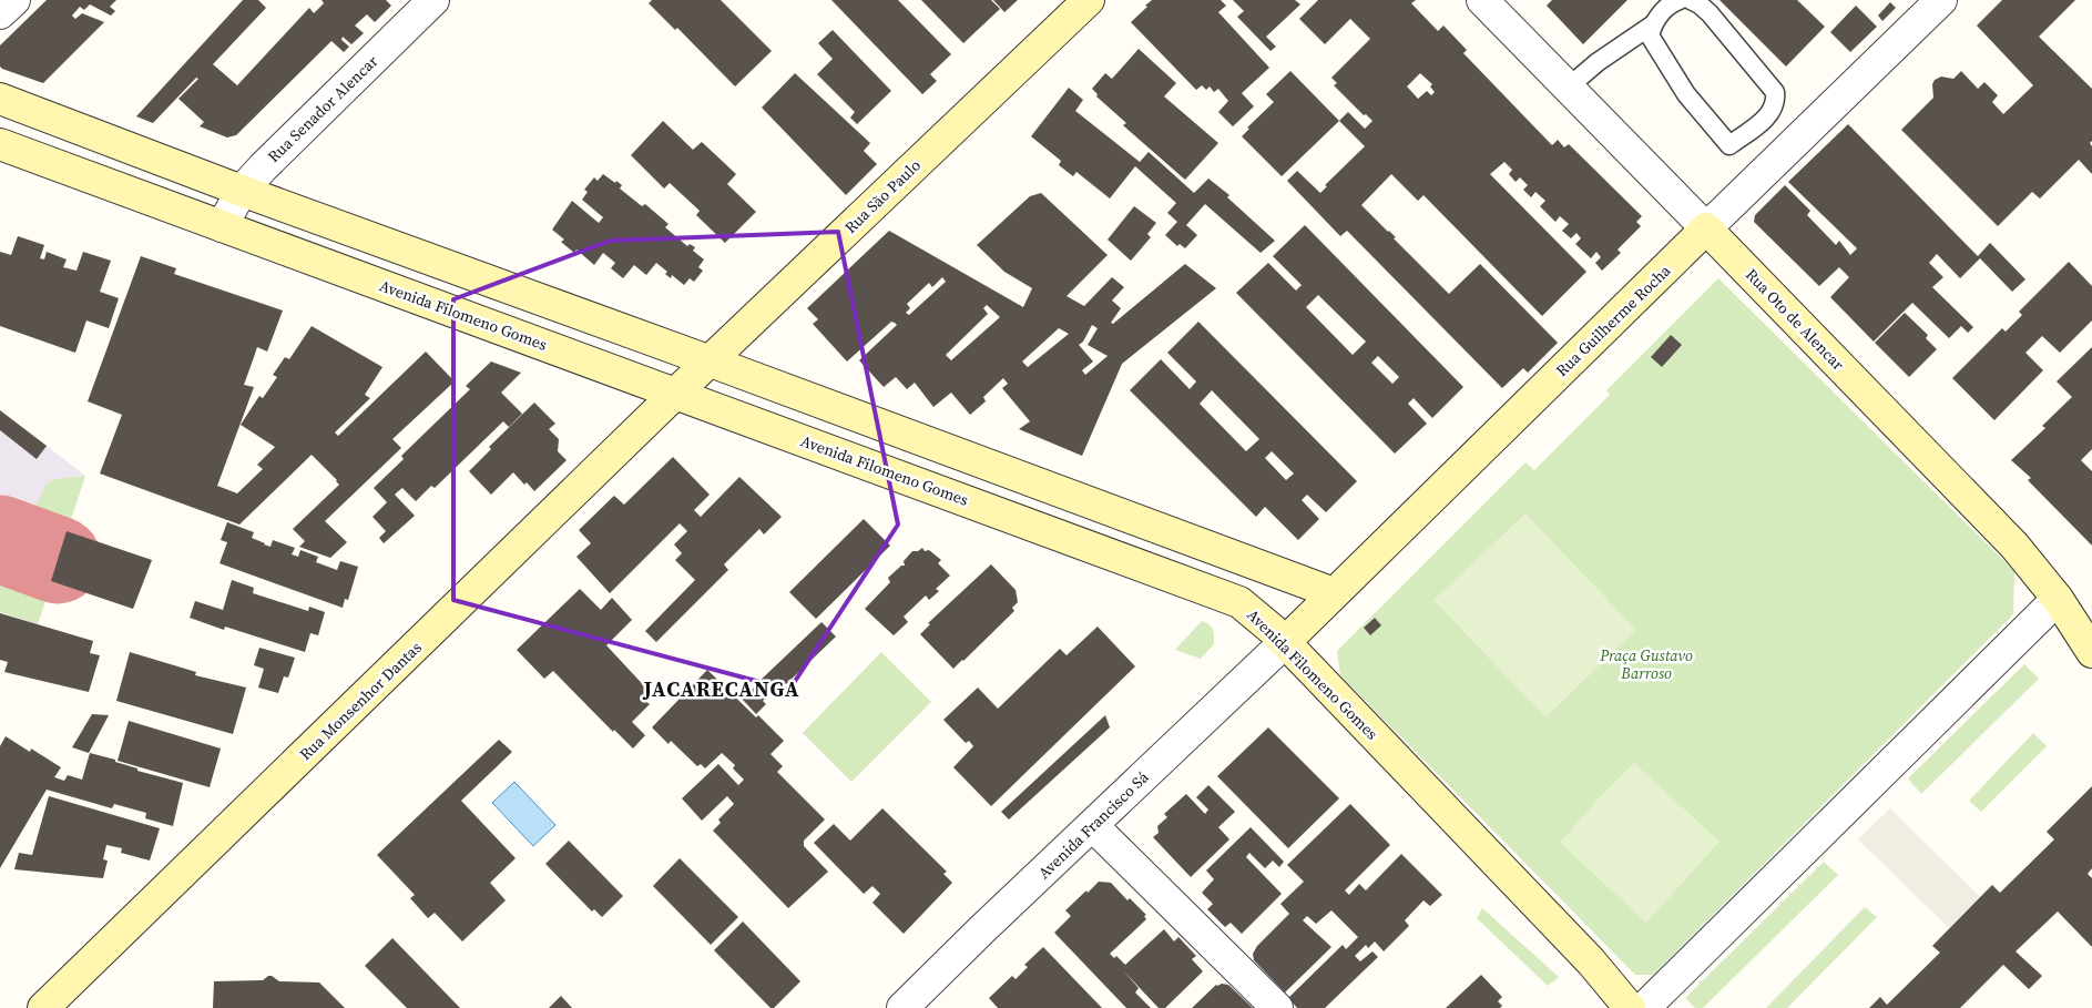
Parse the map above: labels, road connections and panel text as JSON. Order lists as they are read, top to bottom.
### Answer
{
  "streets": {
    "street": [
      "Rua Senador Alencar",
      "Rua São Paulo",
      "Avenida Filomeno Gomes",
      "Rua Oto de Alencar",
      "Rua Guilherme Rocha",
      "Rua Monsenhor Dantas",
      "Avenida Francisco Sá"
    ]
  },
  "crossings": [
    ["Rua Senador Alencar", "Avenida Filomeno Gomes"],
    ["Rua São Paulo", "Avenida Filomeno Gomes"],
    ["Rua São Paulo", "Rua Monsenhor Dantas"],
    ["Avenida Filomeno Gomes", "Rua Guilherme Rocha"],
    ["Avenida Filomeno Gomes", "Rua Monsenhor Dantas"],
    ["Avenida Filomeno Gomes", "Avenida Francisco Sá"],
    ["Rua Oto de Alencar", "Rua Guilherme Rocha"],
    ["Rua Guilherme Rocha", "Avenida Francisco Sá"]
  ],
  "districts": ["JACARECANGA"],
  "parks": ["Praça Gustavo Barroso"]
}
